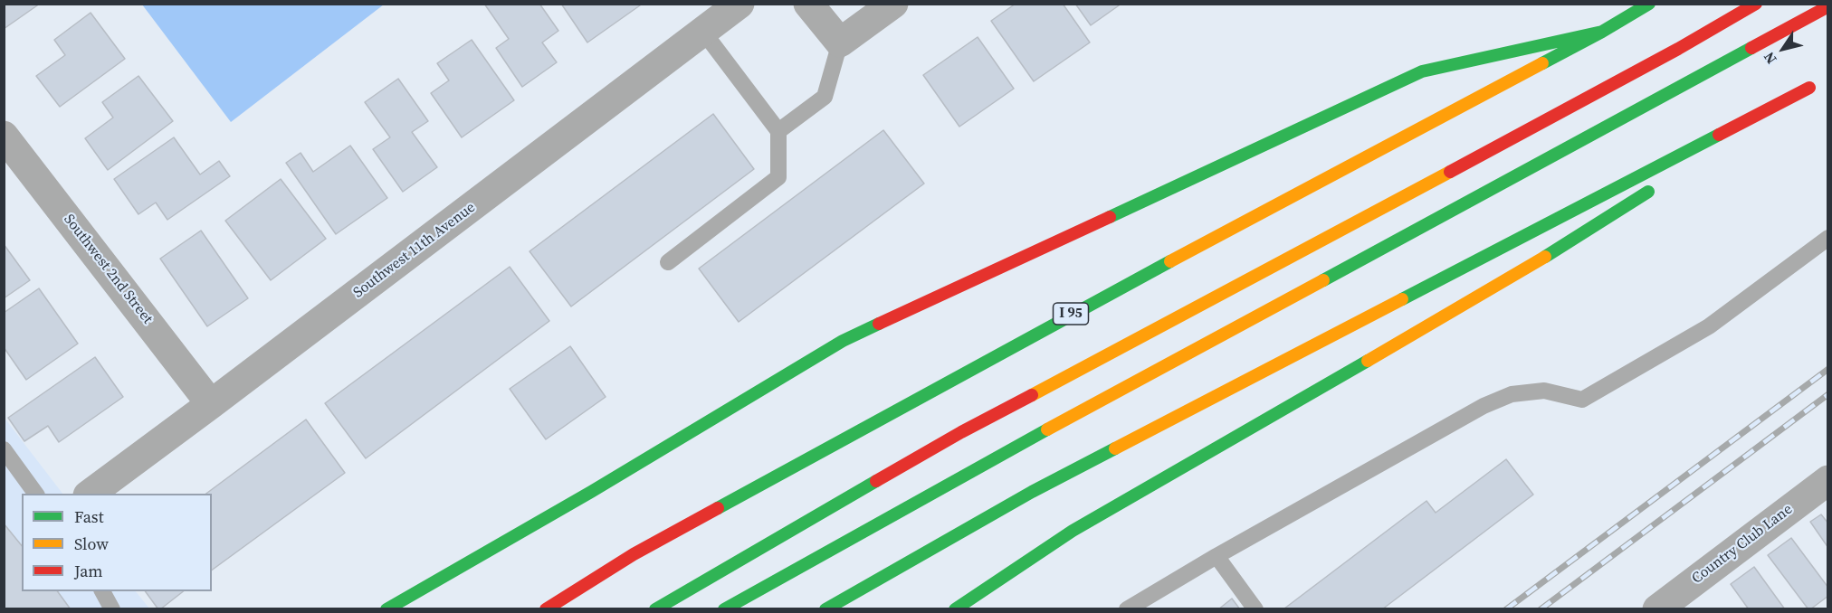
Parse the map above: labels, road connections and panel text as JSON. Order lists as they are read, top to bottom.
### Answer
{
  "streets": {
    "highway": ["I 95"],
    "street": ["Southwest 11th Avenue", "Southwest 2nd Street", "Country Club Lane"]
  },
  "crossings": [
    ["Southwest 11th Avenue", "Southwest 2nd Street"]
  ],
  "legend": ["Fast", "Slow", "Jam"],
  "north": "bottom left"
}
